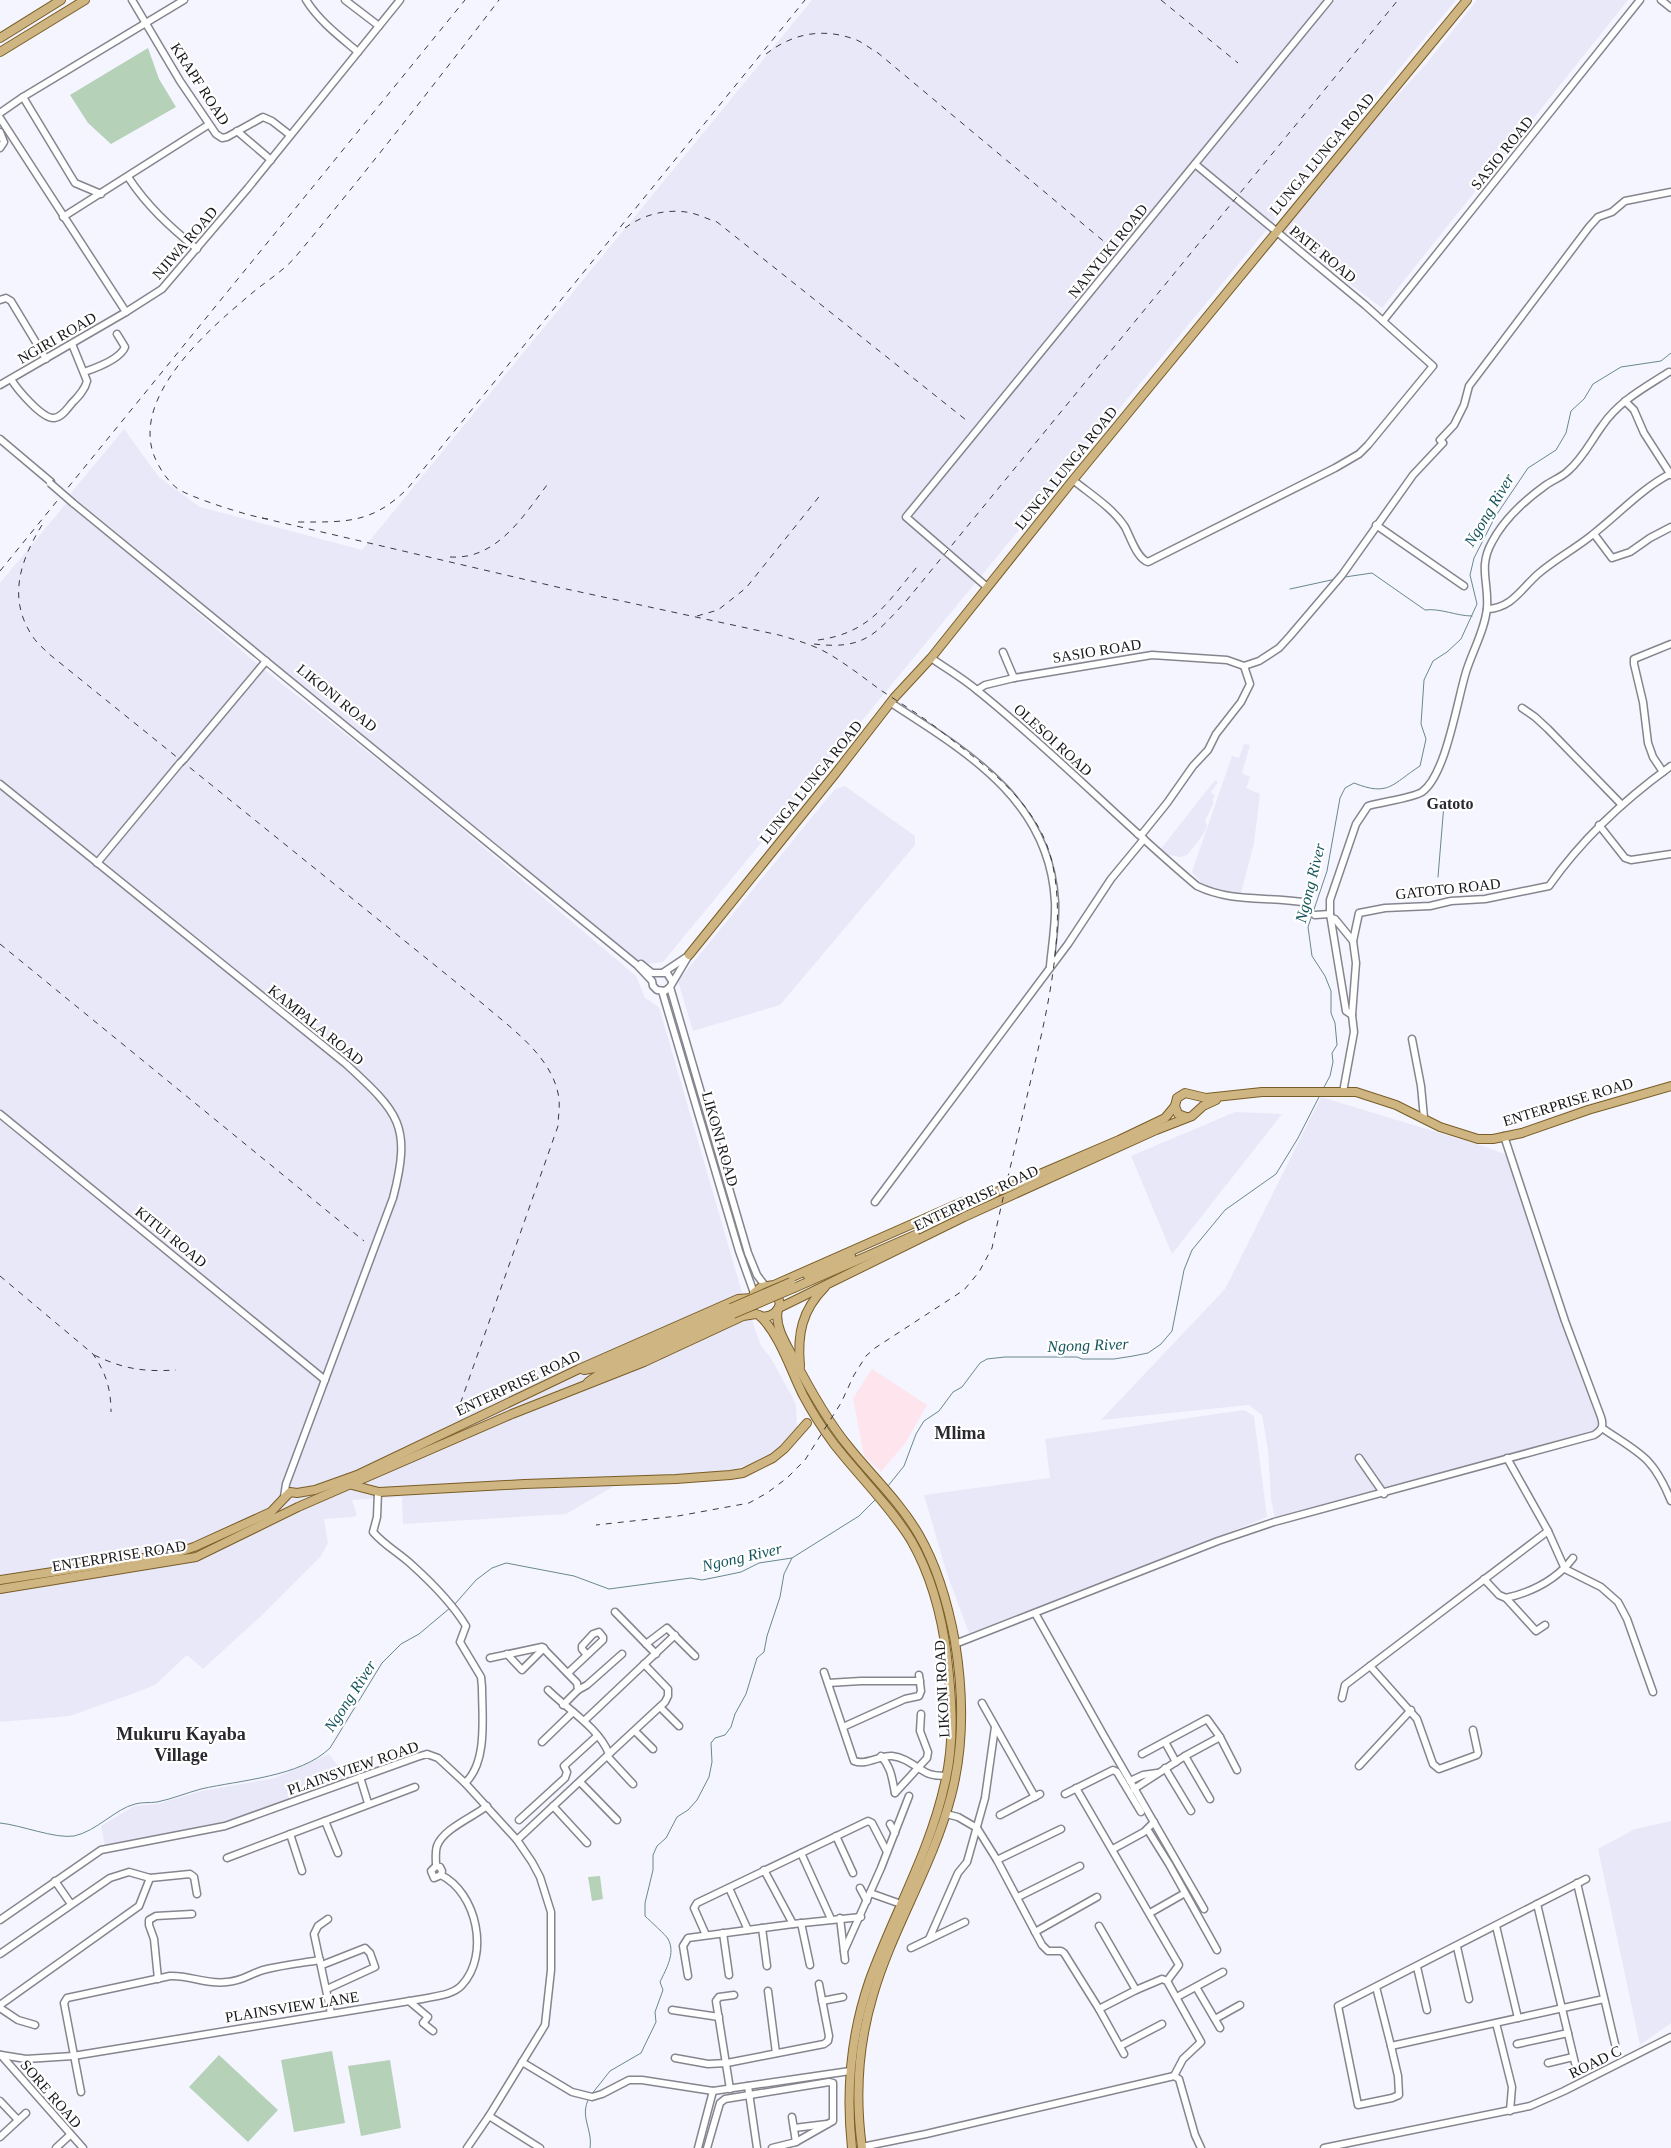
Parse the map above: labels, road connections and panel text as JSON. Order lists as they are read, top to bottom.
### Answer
{
  "streets": {
    "main road": ["LUNGA LUNGA ROAD", "LIKONI ROAD", "ENTERPRISE ROAD"],
    "street": [
      "KRAPF ROAD",
      "SASIO ROAD",
      "NJIWA ROAD",
      "NANYUKI ROAD",
      "PATE ROAD",
      "NGIRI ROAD",
      "OLESOI ROAD",
      "GATOTO ROAD",
      "KAMPALA ROAD",
      "KITUI ROAD",
      "PLAINSVIEW ROAD",
      "PLAINSVIEW LANE",
      "ROAD C",
      "SORE ROAD"
    ]
  },
  "crossings": [
    ["KRAPF ROAD", "NJIWA ROAD"],
    ["SASIO ROAD", "PATE ROAD"],
    ["SASIO ROAD", "OLESOI ROAD"],
    ["LUNGA LUNGA ROAD", "NANYUKI ROAD"],
    ["LUNGA LUNGA ROAD", "PATE ROAD"],
    ["LUNGA LUNGA ROAD", "LIKONI ROAD"],
    ["LUNGA LUNGA ROAD", "OLESOI ROAD"],
    ["NJIWA ROAD", "NGIRI ROAD"],
    ["NANYUKI ROAD", "PATE ROAD"],
    ["LIKONI ROAD", "ENTERPRISE ROAD"],
    ["GATOTO ROAD", "ENTERPRISE ROAD"],
    ["KAMPALA ROAD", "ENTERPRISE ROAD"],
    ["KAMPALA ROAD", "KITUI ROAD"],
    ["PLAINSVIEW ROAD", "PLAINSVIEW LANE"],
    ["PLAINSVIEW LANE", "SORE ROAD"]
  ],
  "districts": ["Gatoto", "Mlima", "Mukuru Kayaba Village"],
  "water": ["Ngong River"]
}
